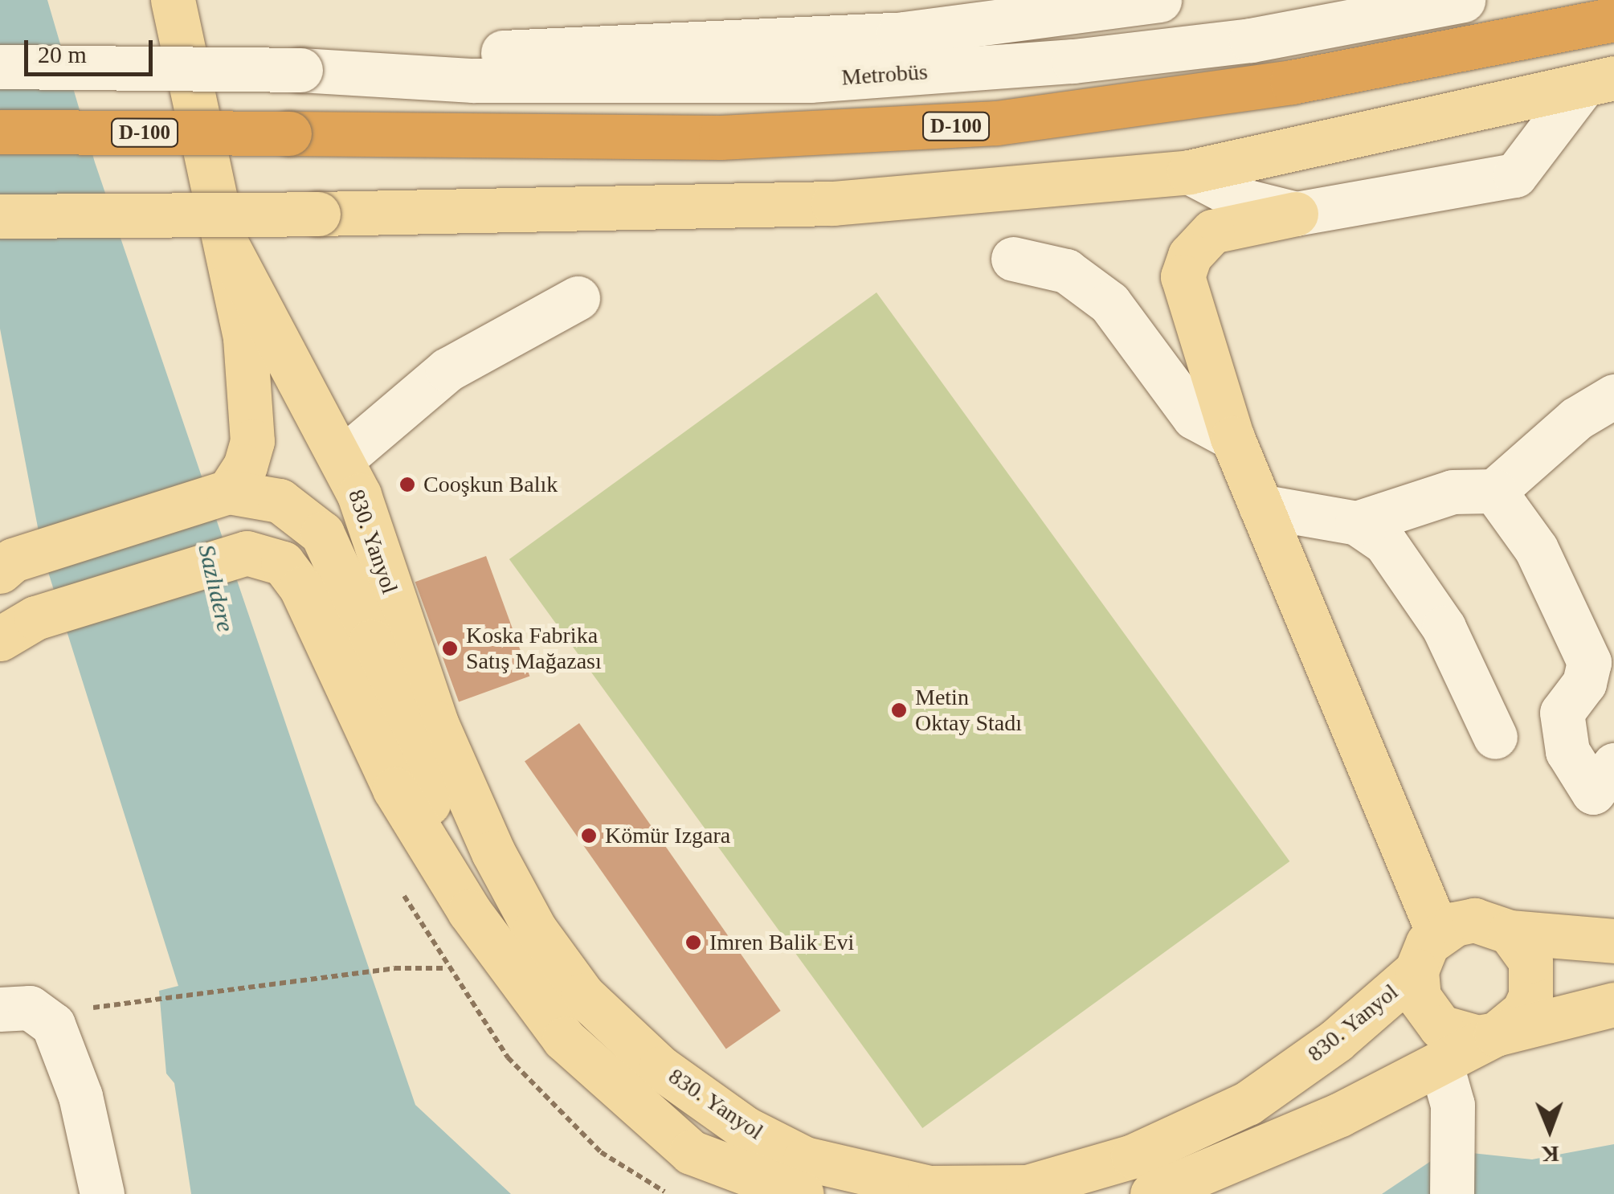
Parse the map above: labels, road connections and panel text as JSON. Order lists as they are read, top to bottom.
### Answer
{
  "streets": {
    "highway": ["D-100"],
    "main road": ["830. Yanyol"],
    "street": ["Metrobüs"]
  },
  "water": ["Sazlıdere"],
  "places": [
    "Cooşkun Balık",
    "Koska Fabrika Satış Mağazası",
    "Metin Oktay Stadı",
    "Kömür Izgara",
    "Imren Balik Evi"
  ],
  "scale_bar": "20 m",
  "north": "bottom"
}
